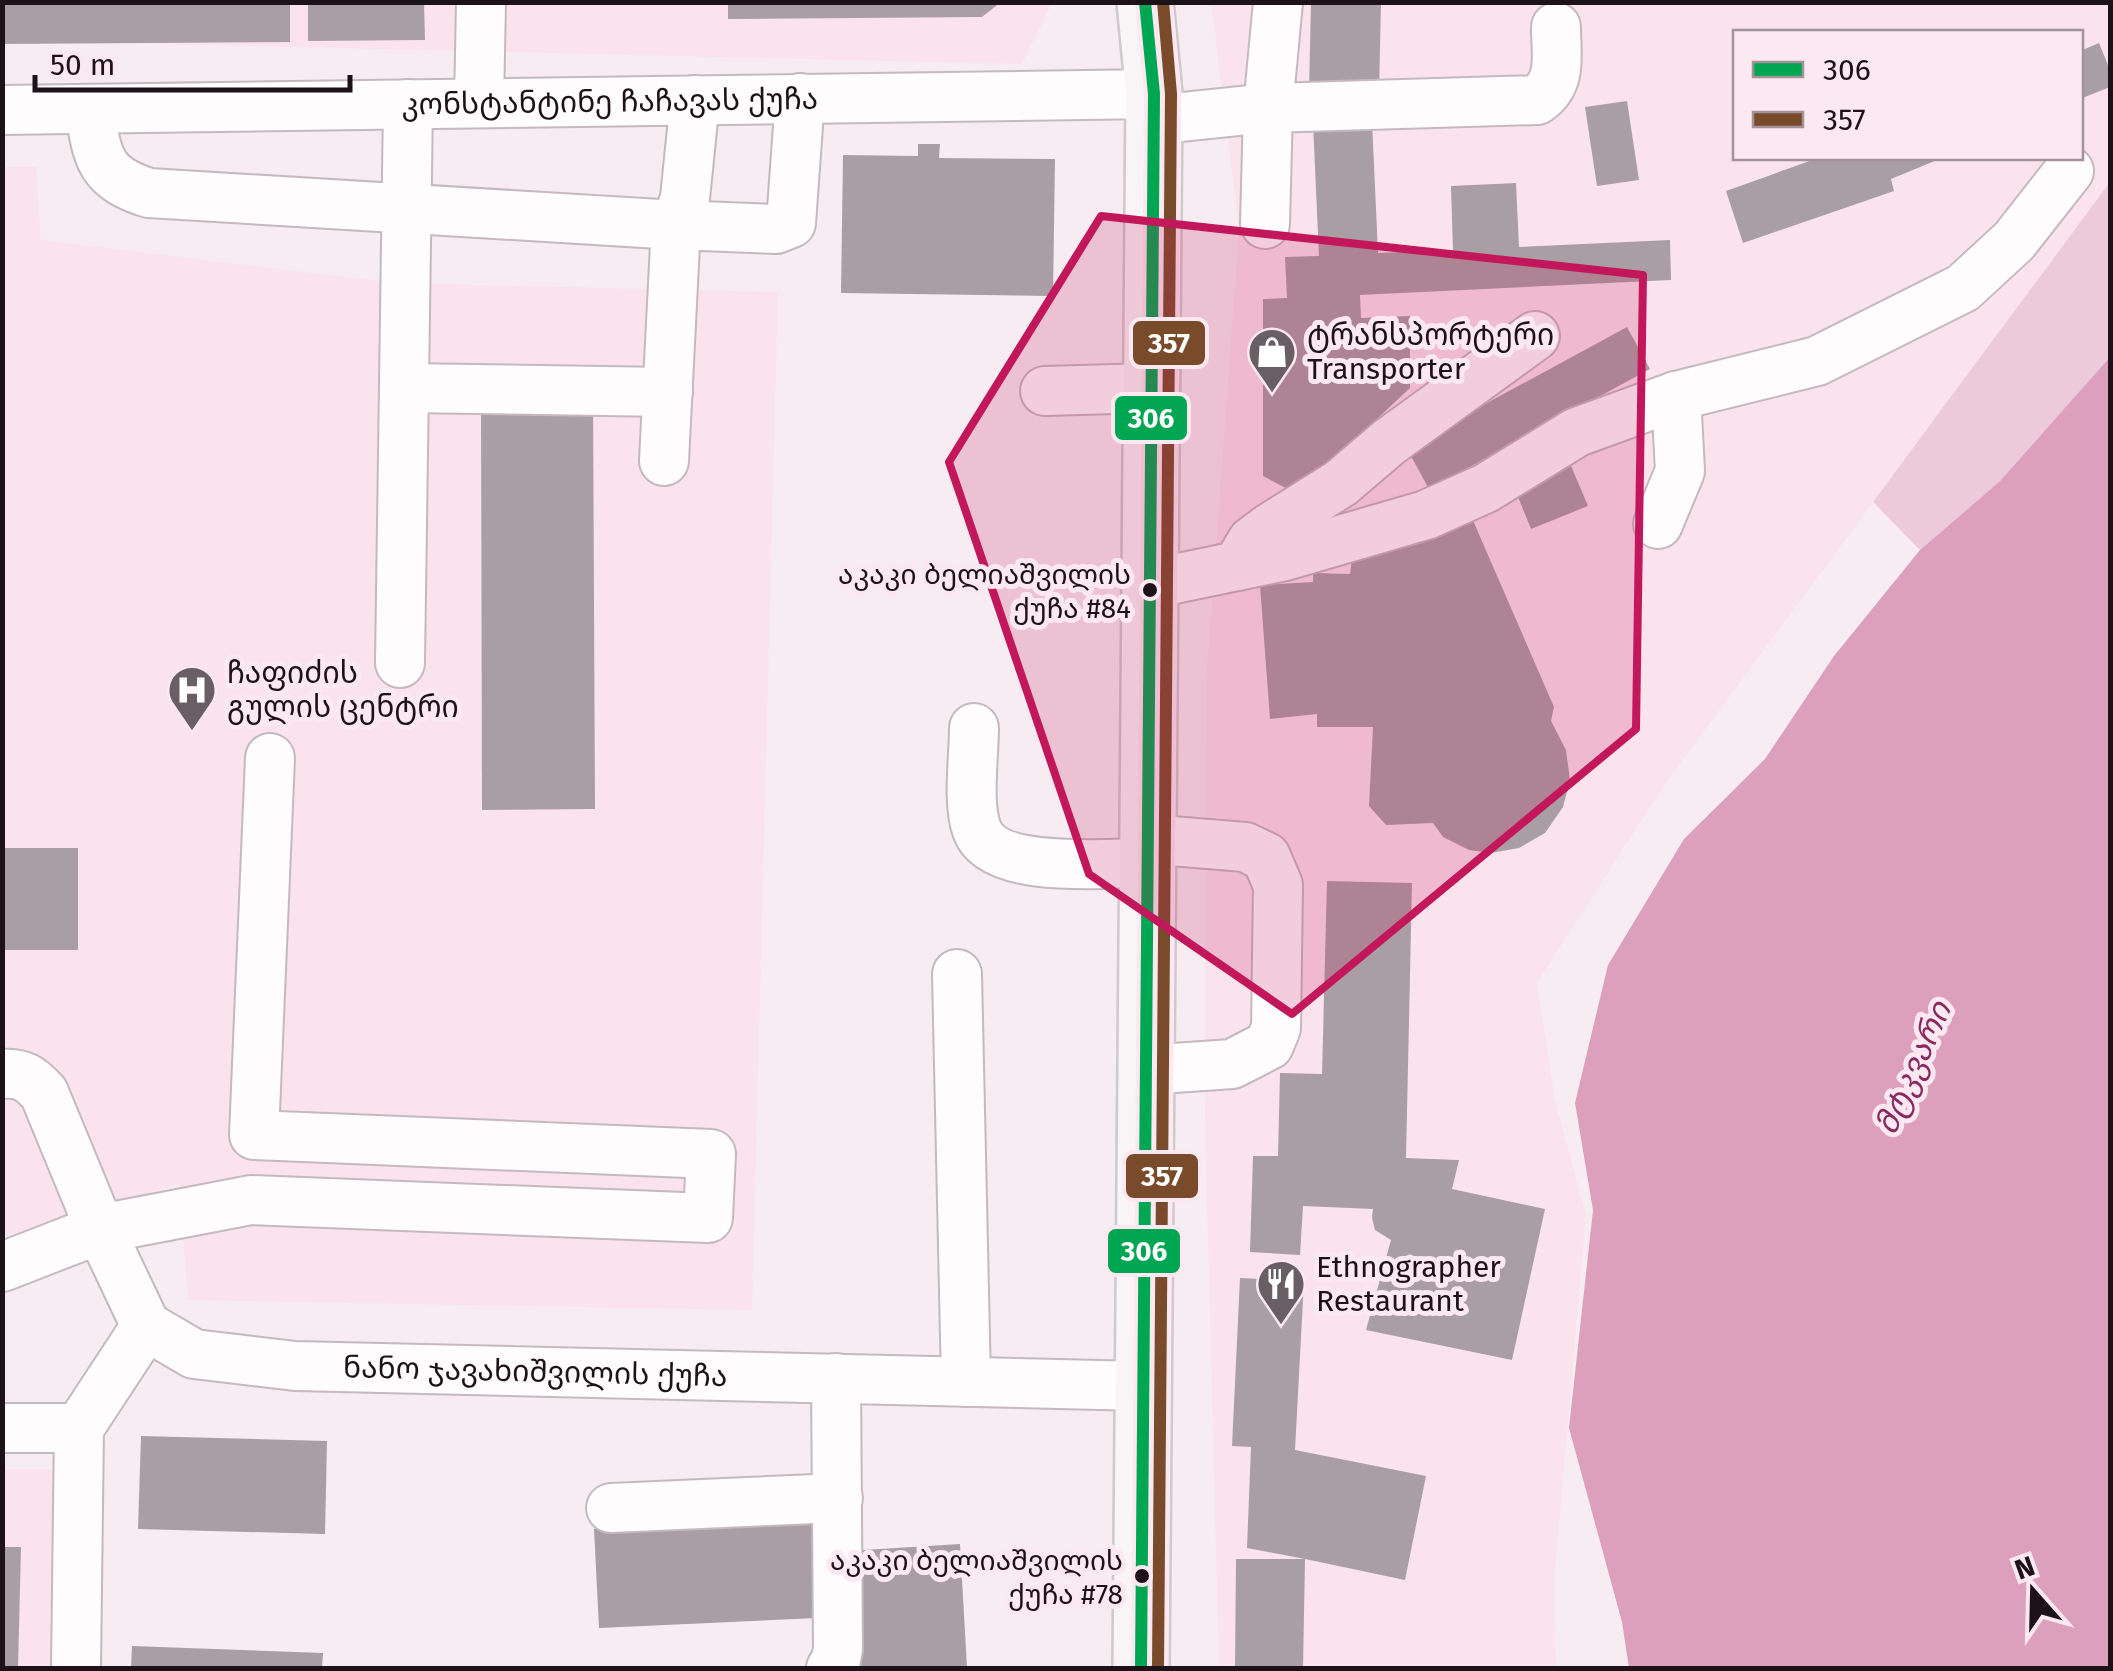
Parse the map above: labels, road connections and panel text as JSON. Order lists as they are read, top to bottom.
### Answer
{
  "streets": {
    "street": ["კონსტანტინე ჩაჩავას ქუჩა", "ნანო ჯავახიშვილის ქუჩა"]
  },
  "water": ["მტკვარი"],
  "places": {
    "shop": ["ტრანსპორტერი Transporter"],
    "other": ["აკაკი ბელიაშვილის ქუჩა #84", "აკაკი ბელიაშვილის ქუჩა #78"],
    "hospital": ["ჩაფიძის გულის ცენტრი"],
    "restaurant": ["Ethnographer Restaurant"]
  },
  "lines": ["transit line 306", "transit line 357"],
  "legend": ["306", "357"],
  "scale_bar": "50 m",
  "north": "top"
}
